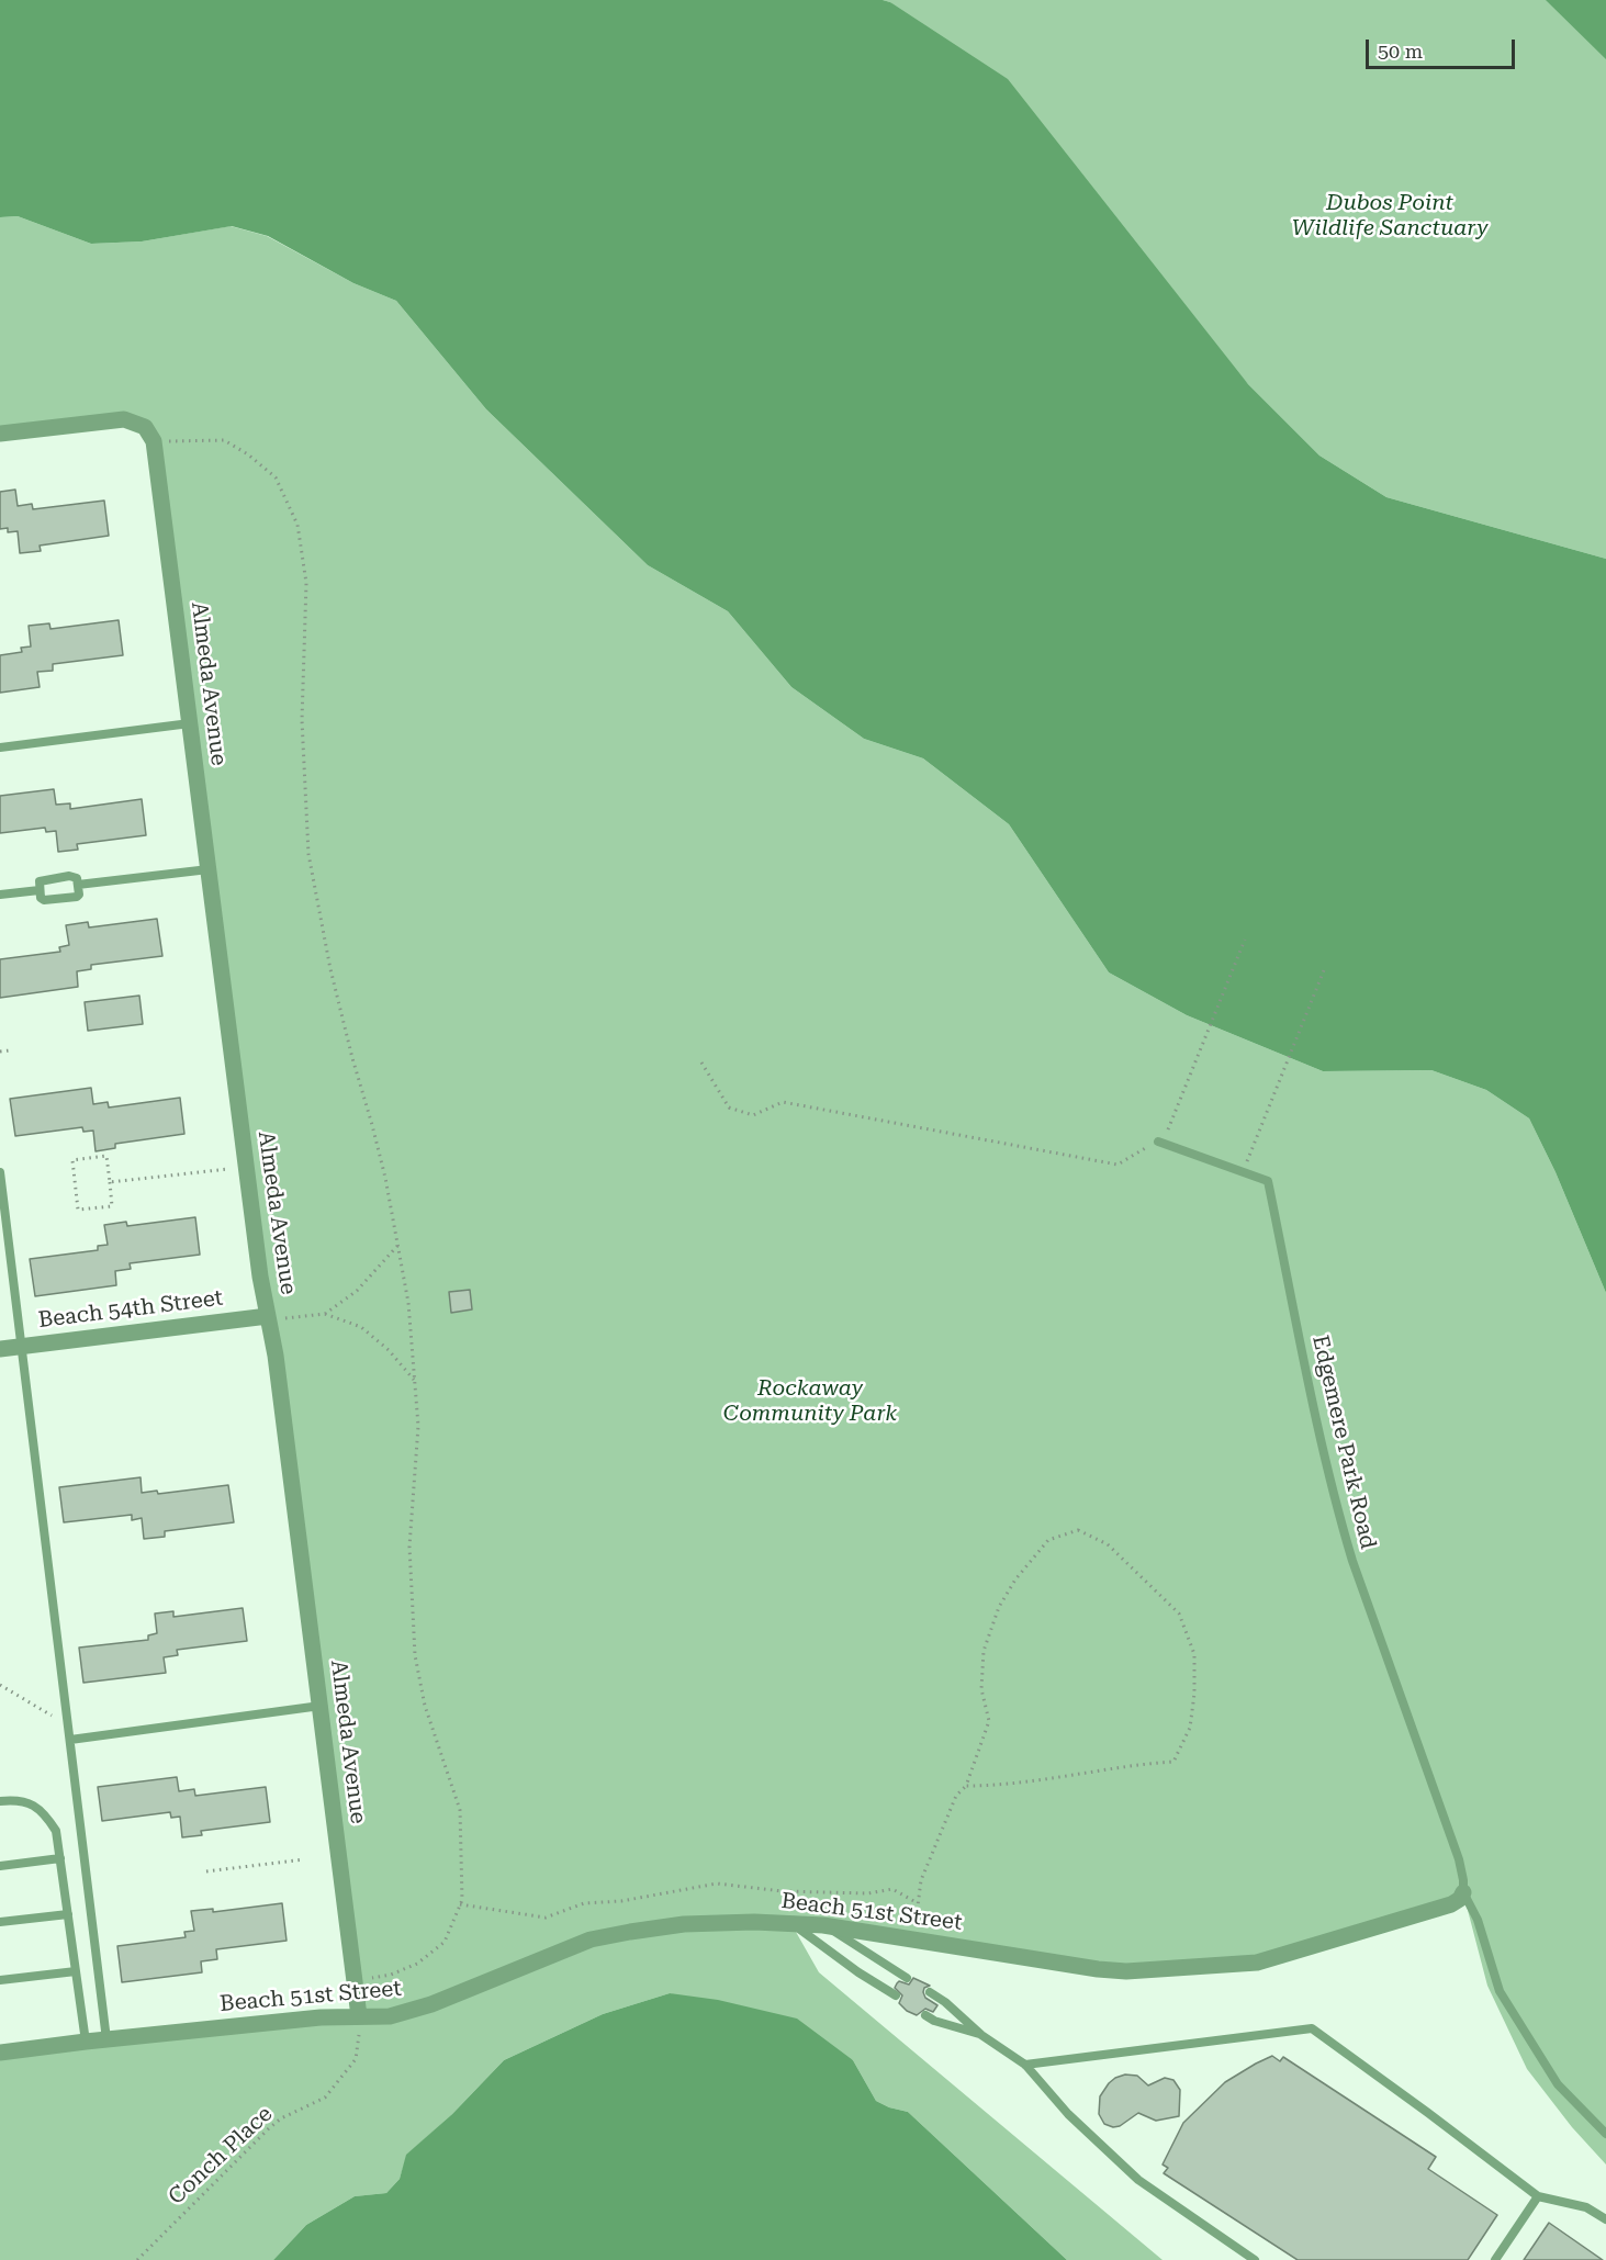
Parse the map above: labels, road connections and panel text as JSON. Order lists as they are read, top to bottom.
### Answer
{
  "streets": {
    "street": ["Almeda Avenue", "Beach 54th Street", "Beach 51st Street"],
    "lane": ["Edgemere Park Road"],
    "path": ["Conch Place"]
  },
  "crossings": [
    ["Almeda Avenue", "Beach 54th Street"],
    ["Almeda Avenue", "Beach 51st Street"],
    ["Almeda Avenue", "Conch Place"],
    ["Edgemere Park Road", "Beach 51st Street"],
    ["Beach 51st Street", "Conch Place"]
  ],
  "parks": ["Dubos Point Wildlife Sanctuary", "Rockaway Community Park"],
  "scale_bar": "50 m"
}
